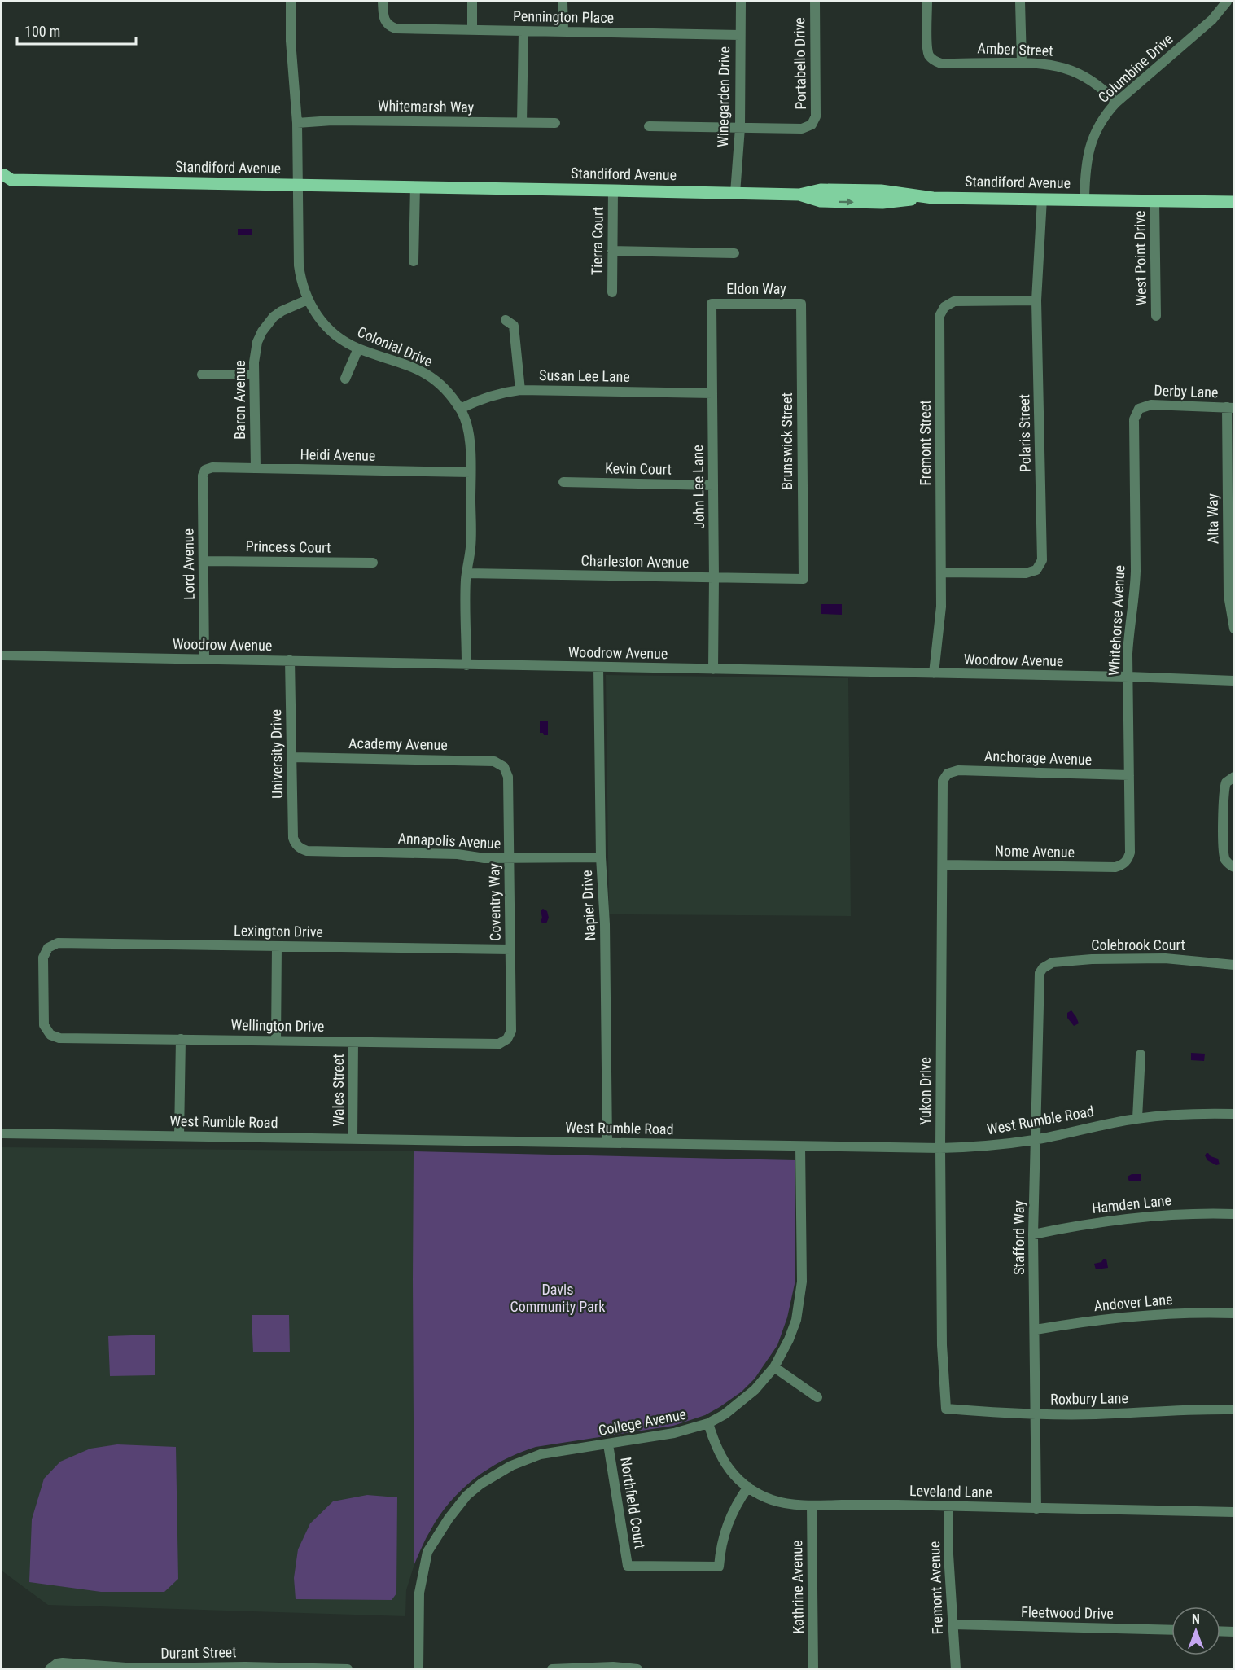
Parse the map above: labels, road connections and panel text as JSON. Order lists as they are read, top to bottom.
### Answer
{
  "streets": {
    "main road": ["Standiford Avenue"],
    "street": [
      "Pennington Place",
      "Amber Street",
      "Portabello Drive",
      "Columbine Drive",
      "Winegarden Drive",
      "Whitemarsh Way",
      "Tierra Court",
      "West Point Drive",
      "Eldon Way",
      "Colonial Drive",
      "Susan Lee Lane",
      "Derby Lane",
      "Baron Avenue",
      "Polaris Street",
      "Brunswick Street",
      "Fremont Street",
      "Heidi Avenue",
      "Kevin Court",
      "John Lee Lane",
      "Alta Way",
      "Princess Court",
      "Charleston Avenue",
      "Lord Avenue",
      "Whitehorse Avenue",
      "Woodrow Avenue",
      "Academy Avenue",
      "University Drive",
      "Anchorage Avenue",
      "Annapolis Avenue",
      "Nome Avenue",
      "Coventry Way",
      "Napier Drive",
      "Lexington Drive",
      "Colebrook Court",
      "Wellington Drive",
      "Wales Street",
      "Yukon Drive",
      "West Rumble Road",
      "Hamden Lane",
      "Stafford Way",
      "Andover Lane",
      "Roxbury Lane",
      "College Avenue",
      "Leveland Lane",
      "Northfield Court",
      "Kathrine Avenue",
      "Fremont Avenue",
      "Fleetwood Drive",
      "Durant Street"
    ]
  },
  "crossings": [
    ["Pennington Place", "Winegarden Drive"],
    ["Amber Street", "Columbine Drive"],
    ["Portabello Drive", "Winegarden Drive"],
    ["Columbine Drive", "Standiford Avenue"],
    ["Winegarden Drive", "Standiford Avenue"],
    ["Whitemarsh Way", "Colonial Drive"],
    ["Standiford Avenue", "Tierra Court"],
    ["Standiford Avenue", "West Point Drive"],
    ["Standiford Avenue", "Colonial Drive"],
    ["Standiford Avenue", "Polaris Street"],
    ["Eldon Way", "Brunswick Street"],
    ["Eldon Way", "John Lee Lane"],
    ["Colonial Drive", "Susan Lee Lane"],
    ["Colonial Drive", "Baron Avenue"],
    ["Colonial Drive", "Heidi Avenue"],
    ["Colonial Drive", "Charleston Avenue"],
    ["Colonial Drive", "Woodrow Avenue"],
    ["Susan Lee Lane", "John Lee Lane"],
    ["Derby Lane", "Alta Way"],
    ["Derby Lane", "Whitehorse Avenue"],
    ["Baron Avenue", "Heidi Avenue"],
    ["Polaris Street", "Fremont Street"],
    ["Brunswick Street", "Charleston Avenue"],
    ["Fremont Street", "Woodrow Avenue"],
    ["Heidi Avenue", "Lord Avenue"],
    ["Kevin Court", "John Lee Lane"],
    ["John Lee Lane", "Charleston Avenue"],
    ["John Lee Lane", "Woodrow Avenue"],
    ["Princess Court", "Lord Avenue"],
    ["Lord Avenue", "Woodrow Avenue"],
    ["Whitehorse Avenue", "Woodrow Avenue"],
    ["Whitehorse Avenue", "Anchorage Avenue"],
    ["Whitehorse Avenue", "Nome Avenue"],
    ["Woodrow Avenue", "University Drive"],
    ["Woodrow Avenue", "Napier Drive"],
    ["Academy Avenue", "University Drive"],
    ["Academy Avenue", "Coventry Way"],
    ["University Drive", "Annapolis Avenue"],
    ["Anchorage Avenue", "Yukon Drive"],
    ["Annapolis Avenue", "Coventry Way"],
    ["Annapolis Avenue", "Napier Drive"],
    ["Nome Avenue", "Yukon Drive"],
    ["Coventry Way", "Lexington Drive"],
    ["Coventry Way", "Wellington Drive"],
    ["Napier Drive", "West Rumble Road"],
    ["Lexington Drive", "Wellington Drive"],
    ["Colebrook Court", "Stafford Way"],
    ["Wellington Drive", "Wales Street"],
    ["Wales Street", "West Rumble Road"],
    ["Yukon Drive", "West Rumble Road"],
    ["Yukon Drive", "Roxbury Lane"],
    ["West Rumble Road", "Stafford Way"],
    ["West Rumble Road", "College Avenue"],
    ["Hamden Lane", "Stafford Way"],
    ["Stafford Way", "Andover Lane"],
    ["Stafford Way", "Roxbury Lane"],
    ["Stafford Way", "Leveland Lane"],
    ["College Avenue", "Leveland Lane"],
    ["College Avenue", "Northfield Court"],
    ["Leveland Lane", "Northfield Court"],
    ["Leveland Lane", "Kathrine Avenue"],
    ["Leveland Lane", "Fremont Avenue"],
    ["Fremont Avenue", "Fleetwood Drive"]
  ],
  "parks": ["Davis Community Park"],
  "scale_bar": "100 m",
  "north": "top"
}
